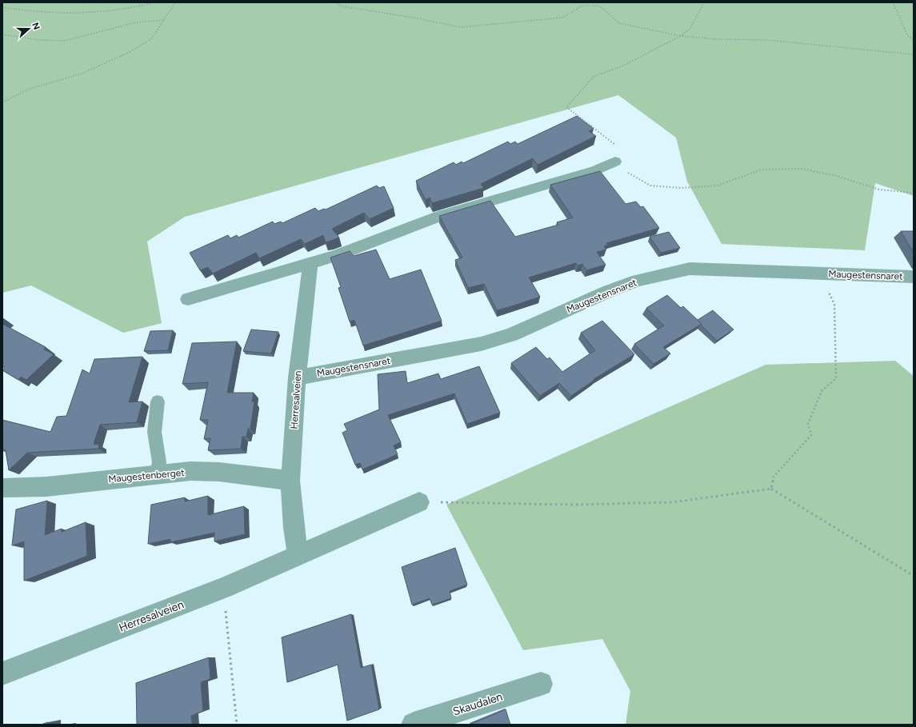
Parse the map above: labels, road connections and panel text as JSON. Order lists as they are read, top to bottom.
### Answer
{
  "streets": {
    "street": [
      "Maugestensnaret",
      "Herresalveien",
      "Maugestenberget",
      "Skaudalen"
    ]
  },
  "crossings": [
    ["Maugestensnaret", "Herresalveien"],
    ["Herresalveien", "Maugestenberget"]
  ],
  "north": "right"
}
